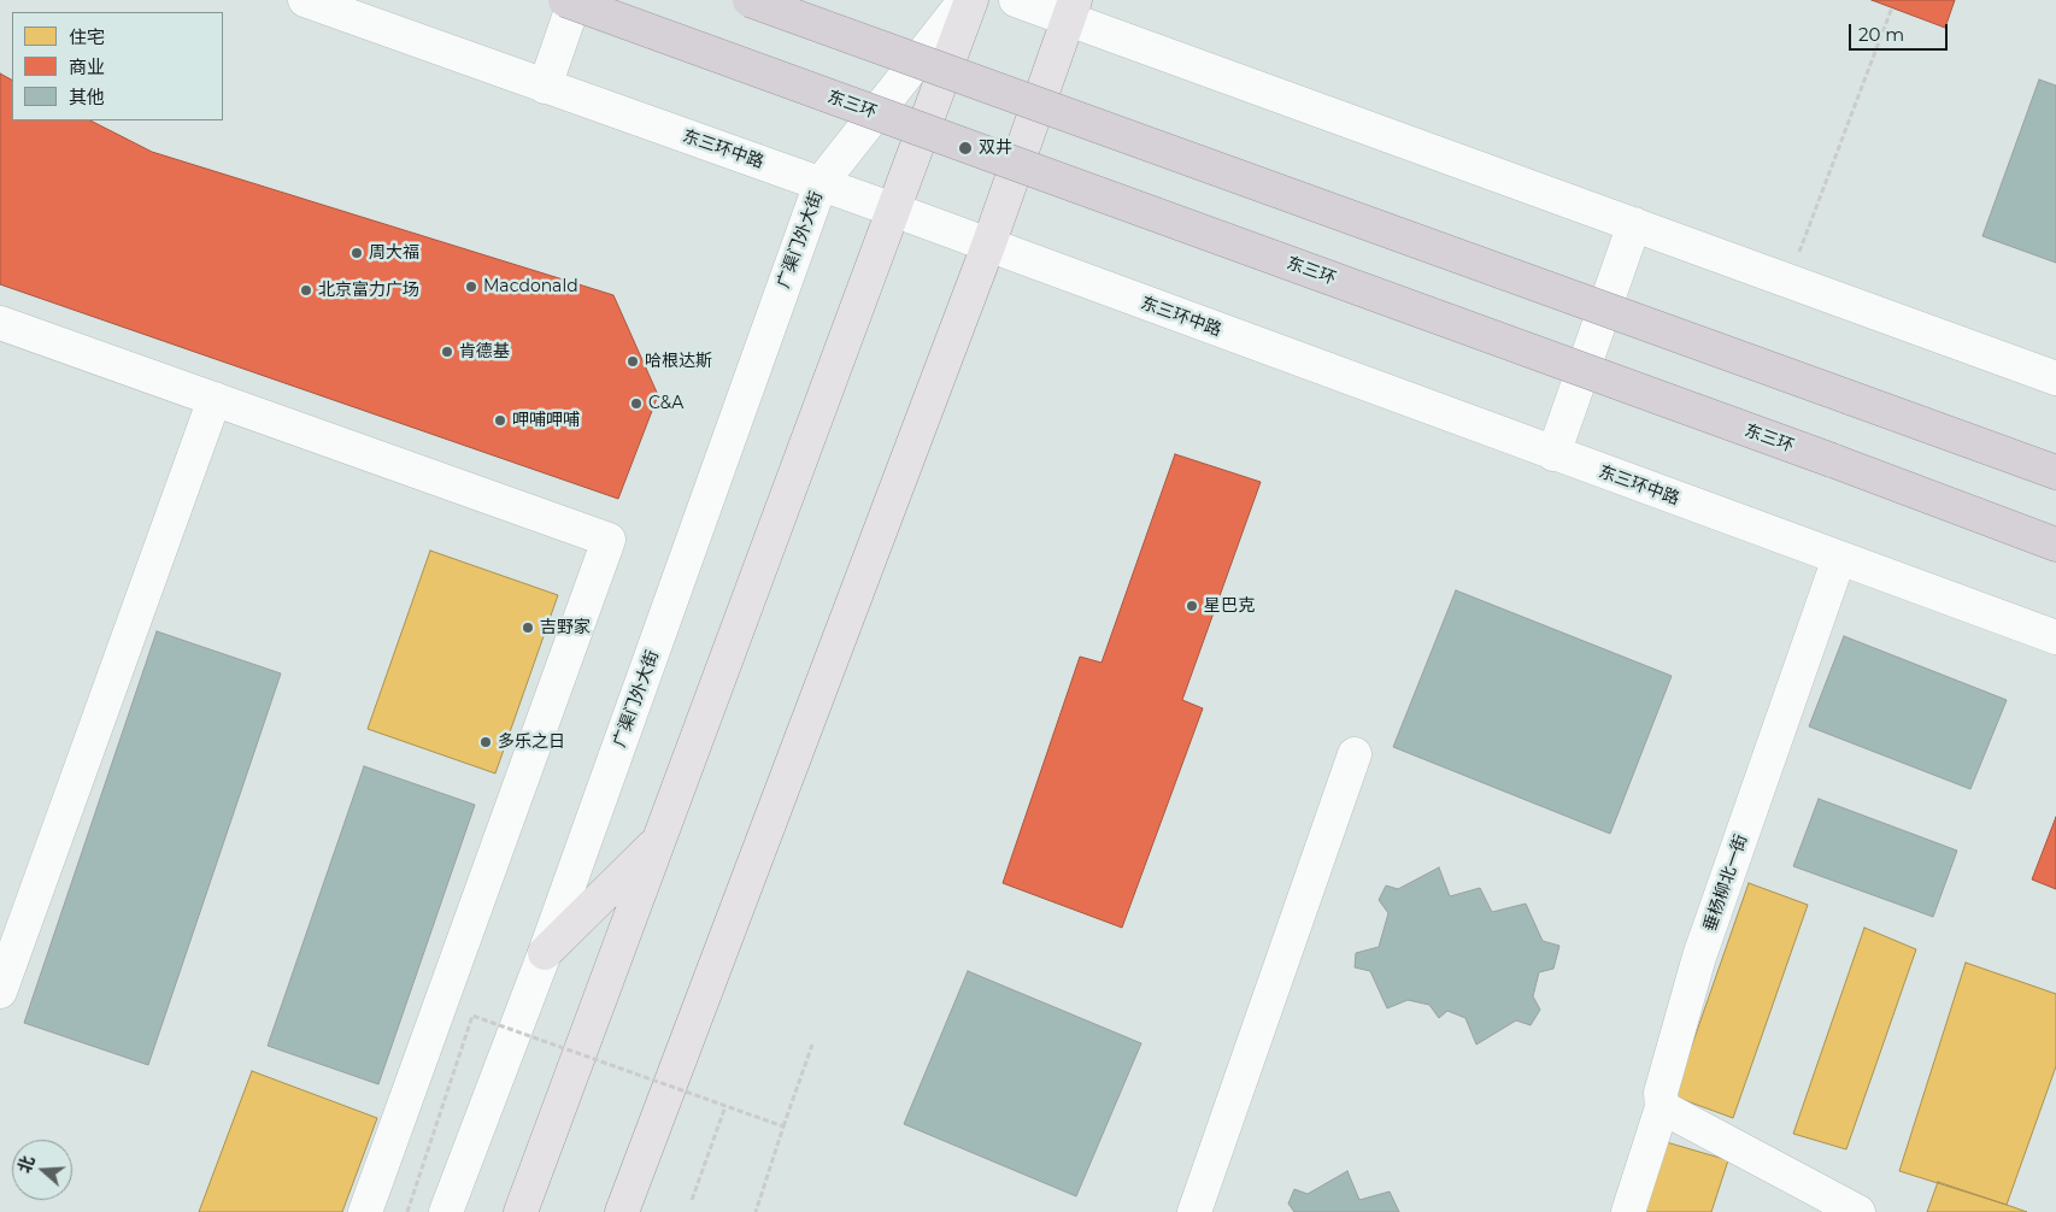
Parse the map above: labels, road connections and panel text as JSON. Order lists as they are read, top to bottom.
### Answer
{
  "streets": {
    "highway": ["东三环"],
    "street": ["东三环中路", "广渠门外大街", "垂杨柳北一街"]
  },
  "crossings": [
    ["东三环中路", "广渠门外大街"],
    ["东三环中路", "垂杨柳北一街"]
  ],
  "places": [
    "双井",
    "周大福",
    "Macdonald",
    "北京富力广场",
    "肯德基",
    "哈根达斯",
    "C&A",
    "呷哺呷哺",
    "星巴克",
    "吉野家",
    "多乐之日"
  ],
  "legend": ["住宅", "商业", "其他"],
  "scale_bar": "20 m",
  "north": "left"
}
